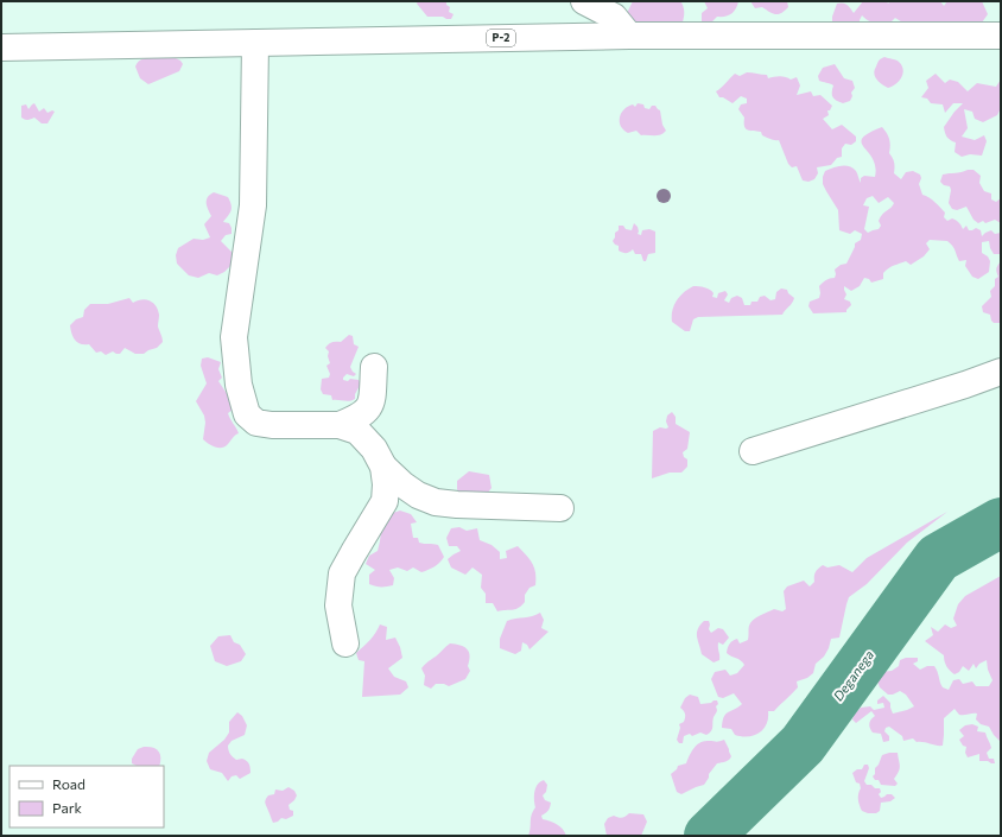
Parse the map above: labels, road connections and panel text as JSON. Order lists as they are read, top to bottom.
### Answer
{
  "streets": {
    "main road": ["P-2"]
  },
  "water": ["Deganega"],
  "legend": ["Road", "Park"]
}
